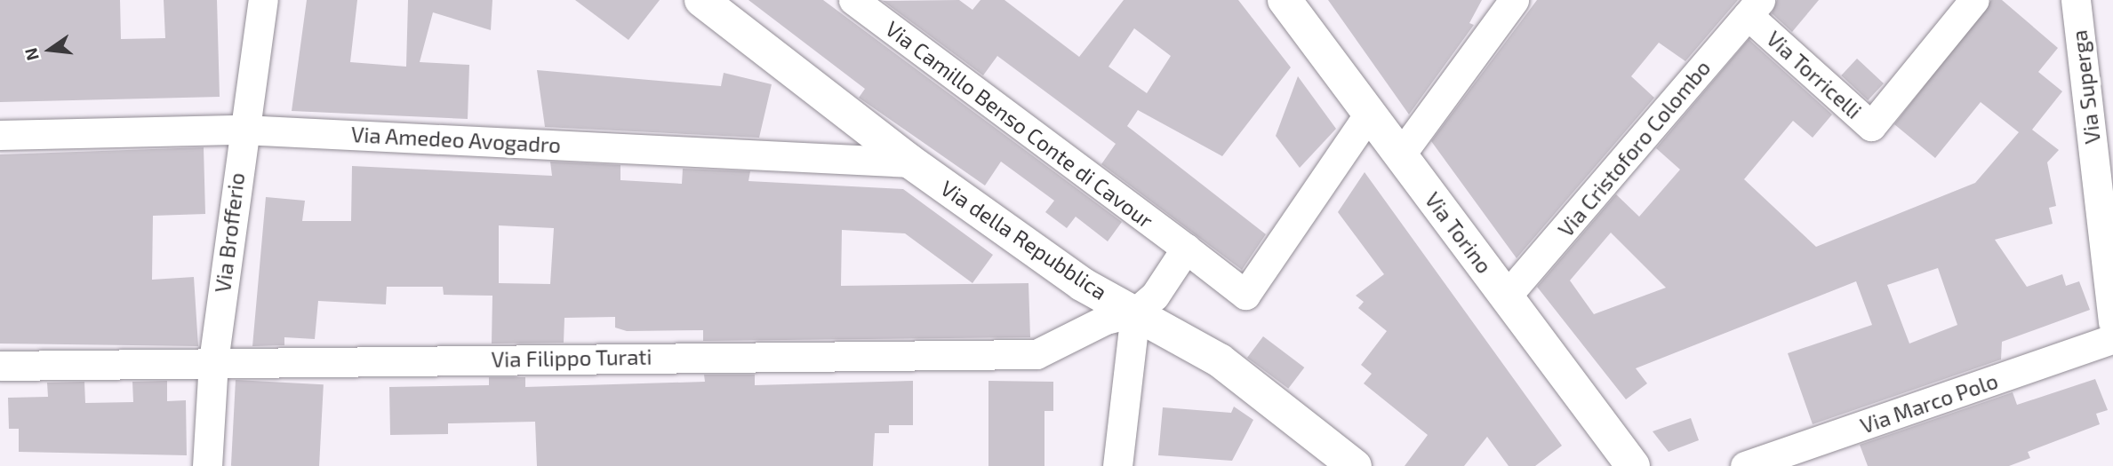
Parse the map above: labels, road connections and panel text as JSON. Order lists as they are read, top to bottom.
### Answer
{
  "streets": {
    "street": [
      "Via Torricelli",
      "Via Superga",
      "Via Camillo Benso Conte di Cavour",
      "Via Amedeo Avogadro",
      "Via Cristoforo Colombo",
      "Via Brofferio",
      "Via Torino",
      "Via della Repubblica",
      "Via Filippo Turati",
      "Via Marco Polo"
    ]
  },
  "crossings": [
    ["Via Torricelli", "Via Cristoforo Colombo"],
    ["Via Camillo Benso Conte di Cavour", "Via Torino"],
    ["Via Amedeo Avogadro", "Via Brofferio"],
    ["Via Amedeo Avogadro", "Via della Repubblica"],
    ["Via Cristoforo Colombo", "Via Torino"],
    ["Via Brofferio", "Via Filippo Turati"],
    ["Via della Repubblica", "Via Filippo Turati"]
  ],
  "north": "left"
}
